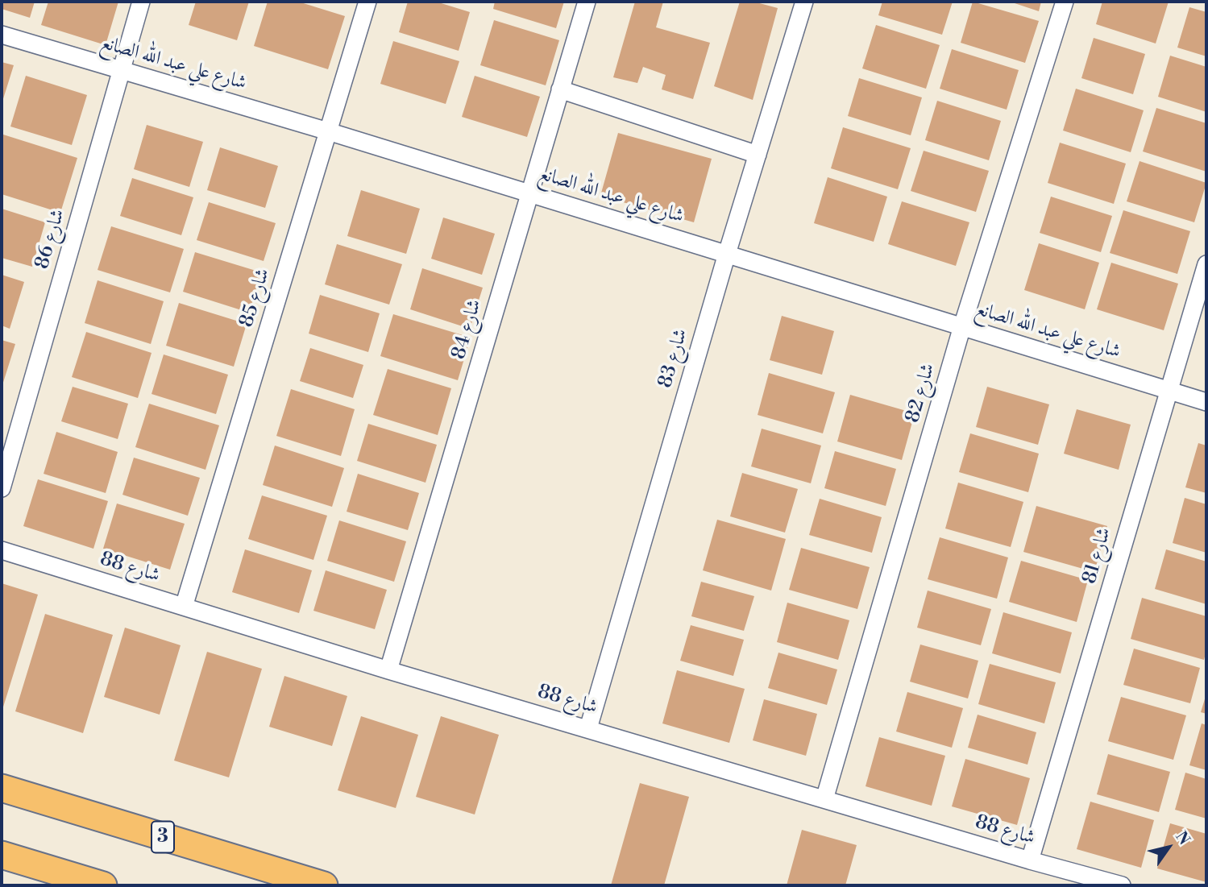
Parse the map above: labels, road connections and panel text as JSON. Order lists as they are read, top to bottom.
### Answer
{
  "streets": {
    "main road": ["3"],
    "street": [
      "شارع علي عبد الله الصانع",
      "شارع 86",
      "شارع 85",
      "شارع 84",
      "شارع 83",
      "شارع 82",
      "شارع 81",
      "شارع 88"
    ]
  },
  "crossings": [
    ["شارع علي عبد الله الصانع", "شارع 86"],
    ["شارع علي عبد الله الصانع", "شارع 85"],
    ["شارع علي عبد الله الصانع", "شارع 84"],
    ["شارع علي عبد الله الصانع", "شارع 83"],
    ["شارع علي عبد الله الصانع", "شارع 82"],
    ["شارع علي عبد الله الصانع", "شارع 81"],
    ["شارع 85", "شارع 88"],
    ["شارع 84", "شارع 88"],
    ["شارع 83", "شارع 88"],
    ["شارع 82", "شارع 88"],
    ["شارع 81", "شارع 88"]
  ],
  "north": "top right"
}
